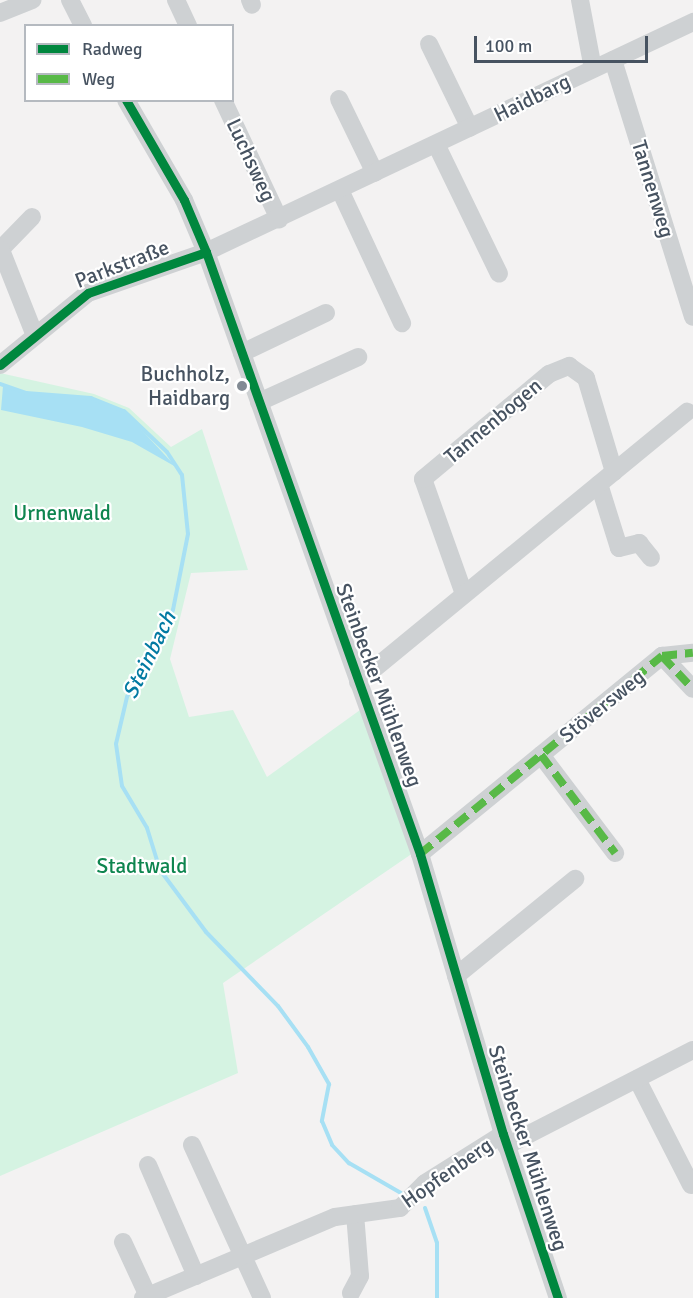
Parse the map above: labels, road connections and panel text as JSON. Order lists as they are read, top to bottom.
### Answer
{
  "streets": {
    "street": [
      "Haidbarg",
      "Luchsweg",
      "Tannenweg",
      "Parkstraße",
      "Tannenbogen",
      "Steinbecker Mühlenweg",
      "Stöversweg",
      "Hopfenberg"
    ]
  },
  "crossings": [
    ["Haidbarg", "Luchsweg"],
    ["Haidbarg", "Tannenweg"],
    ["Haidbarg", "Parkstraße"],
    ["Haidbarg", "Steinbecker Mühlenweg"],
    ["Parkstraße", "Steinbecker Mühlenweg"],
    ["Steinbecker Mühlenweg", "Stöversweg"],
    ["Steinbecker Mühlenweg", "Hopfenberg"]
  ],
  "water": ["Steinbach"],
  "parks": ["Urnenwald", "Stadtwald"],
  "places": ["Buchholz, Haidbarg"],
  "legend": ["Radweg", "Weg"],
  "scale_bar": "100 m"
}
